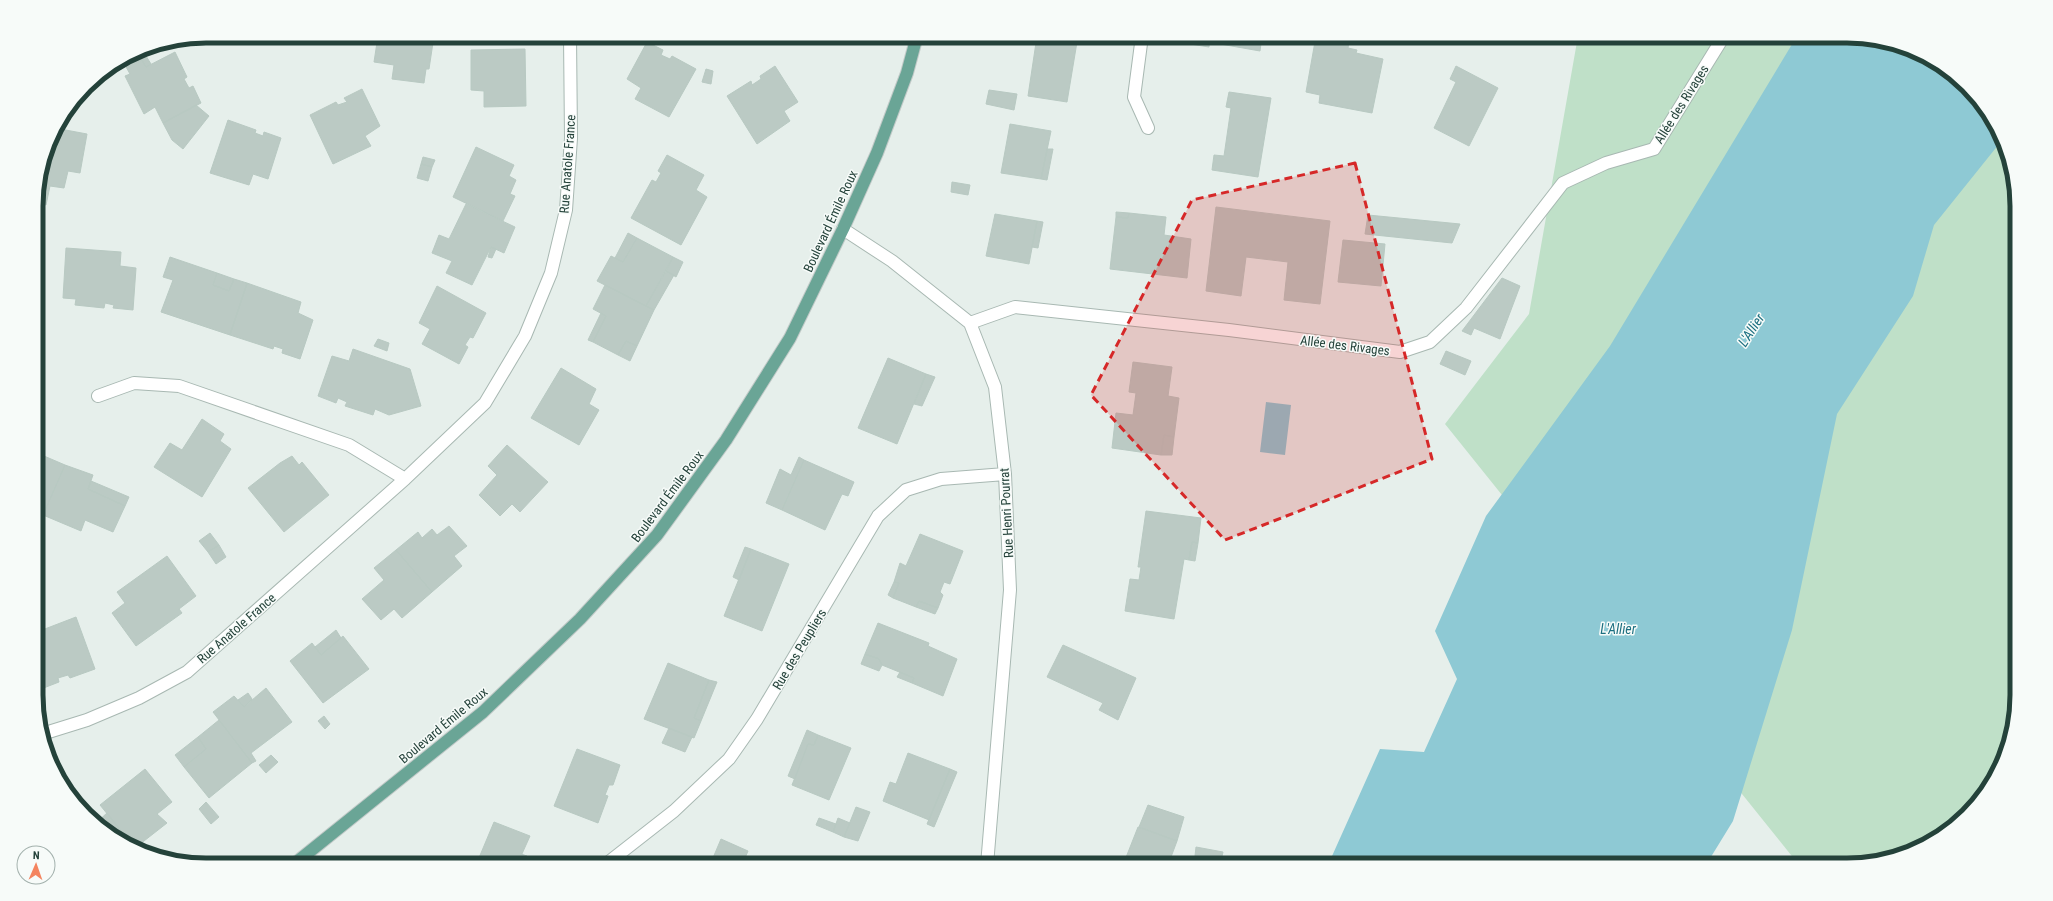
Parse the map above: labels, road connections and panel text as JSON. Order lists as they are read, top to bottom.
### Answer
{
  "streets": {
    "main road": ["Boulevard Émile Roux"],
    "street": [
      "Allée des Rivages",
      "Rue Anatole France",
      "Rue Henri Pourrat",
      "Rue des Peupliers"
    ]
  },
  "crossings": [
    ["Allée des Rivages", "Rue Henri Pourrat"],
    ["Rue Henri Pourrat", "Rue des Peupliers"]
  ],
  "water": ["L'Allier"],
  "north": "top"
}
